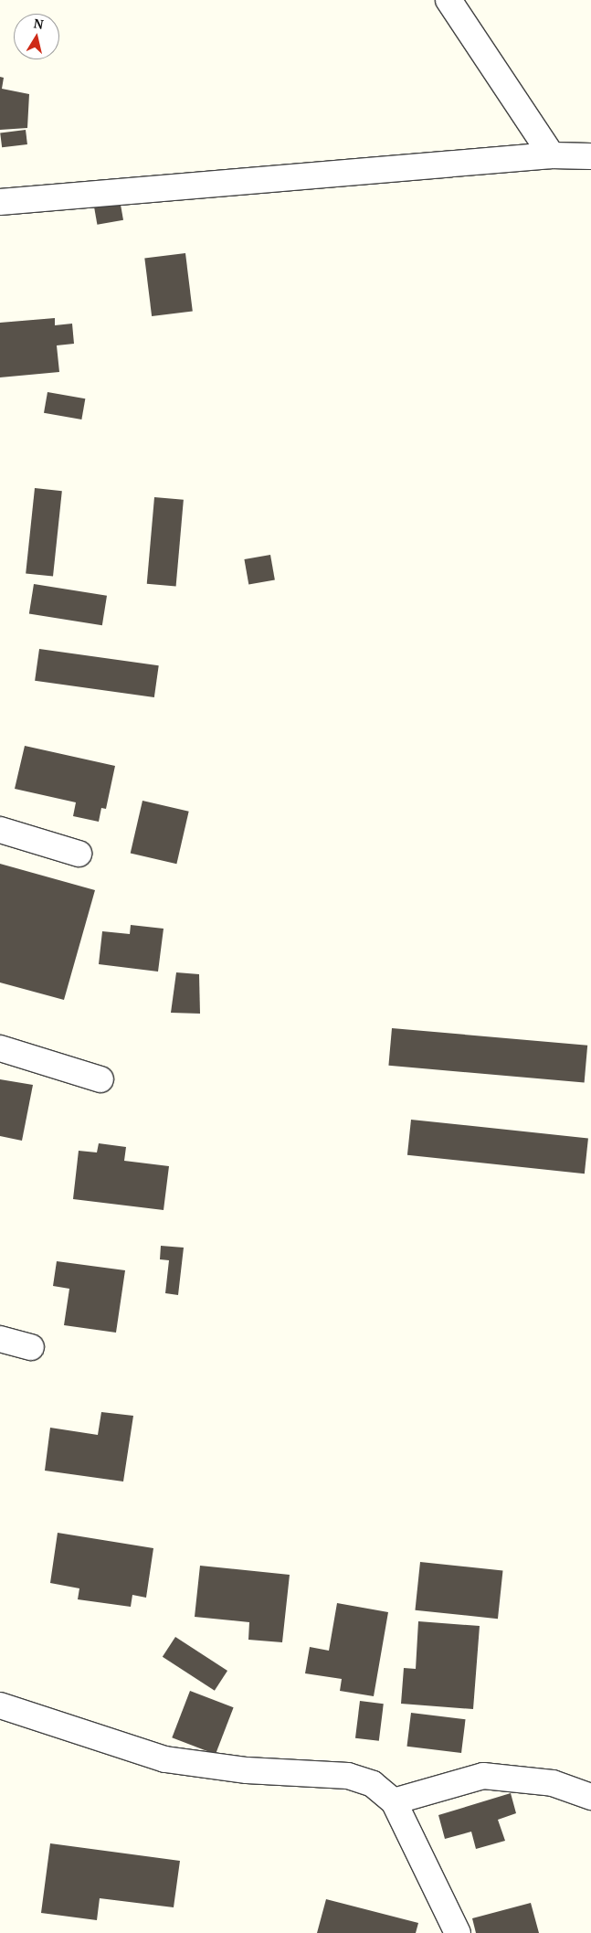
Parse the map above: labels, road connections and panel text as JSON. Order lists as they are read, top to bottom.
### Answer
{
  "north": "top"
}
